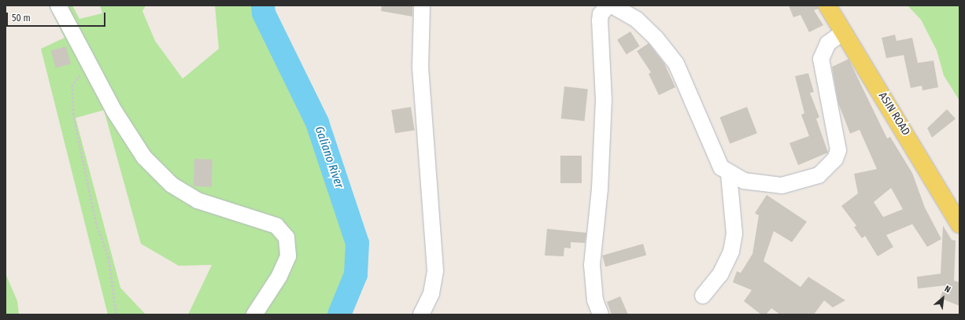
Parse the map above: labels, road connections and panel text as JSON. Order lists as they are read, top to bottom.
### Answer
{
  "streets": {
    "main road": ["ASIN ROAD"]
  },
  "water": ["Galiano River"],
  "scale_bar": "50 m",
  "north": "top right"
}
